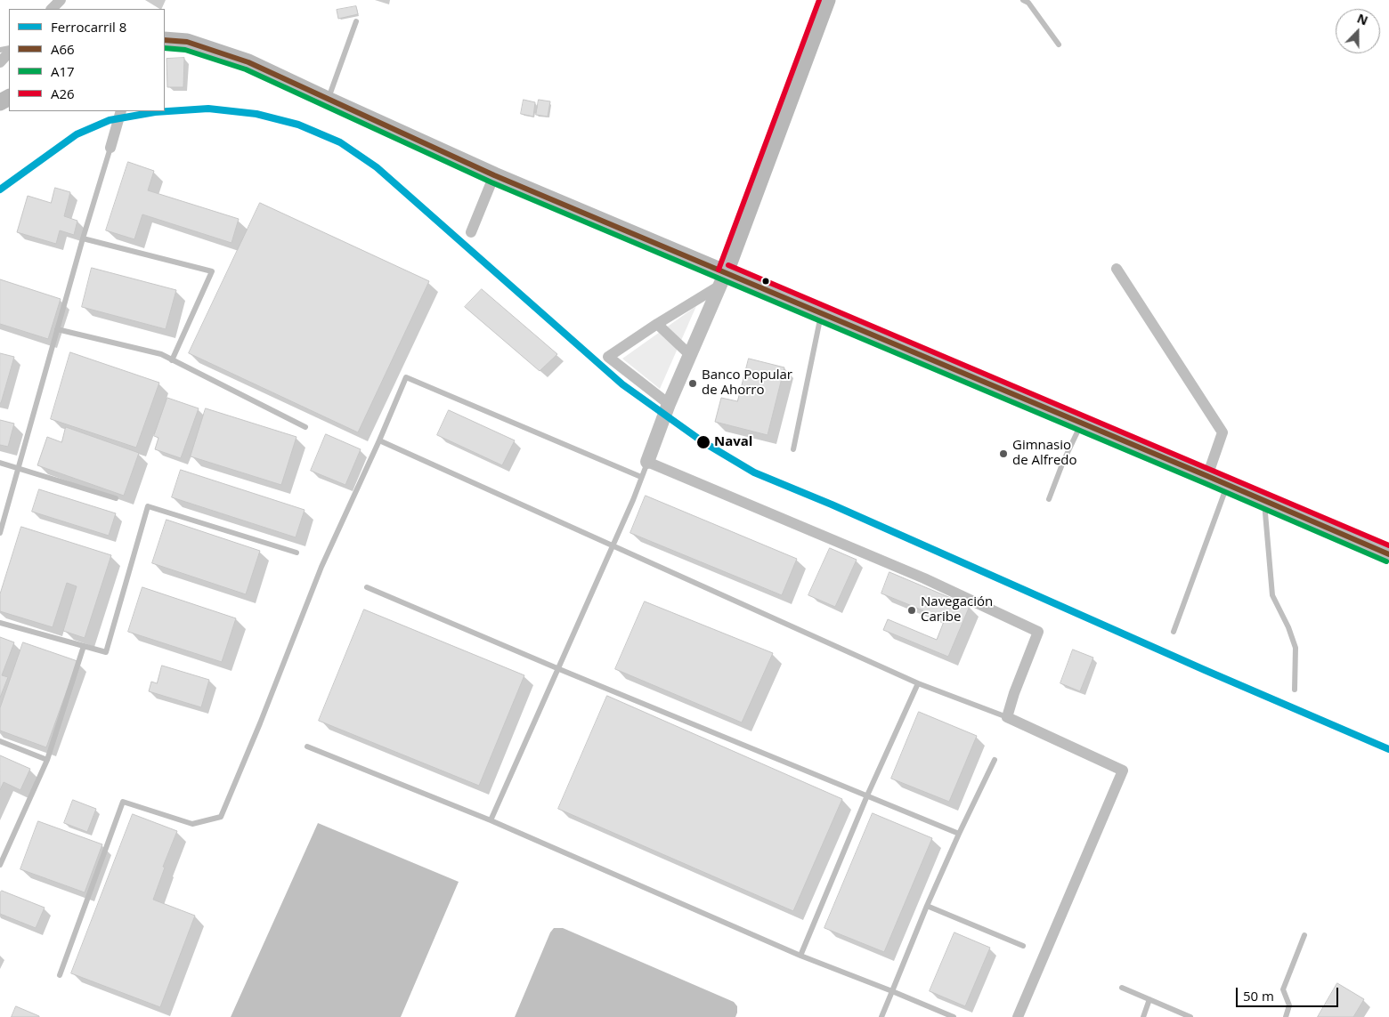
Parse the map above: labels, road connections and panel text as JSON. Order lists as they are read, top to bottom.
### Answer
{
  "places": [
    "Banco Popular de Ahorro",
    "Naval",
    "Gimnasio de Alfredo",
    "Navegación Caribe"
  ],
  "lines": [
    "transit line A26",
    "transit line A66",
    "transit line A17",
    "rail line 8"
  ],
  "legend": [
    "Ferrocarril 8",
    "A66",
    "A17",
    "A26"
  ],
  "scale_bar": "50 m",
  "north": "top"
}
